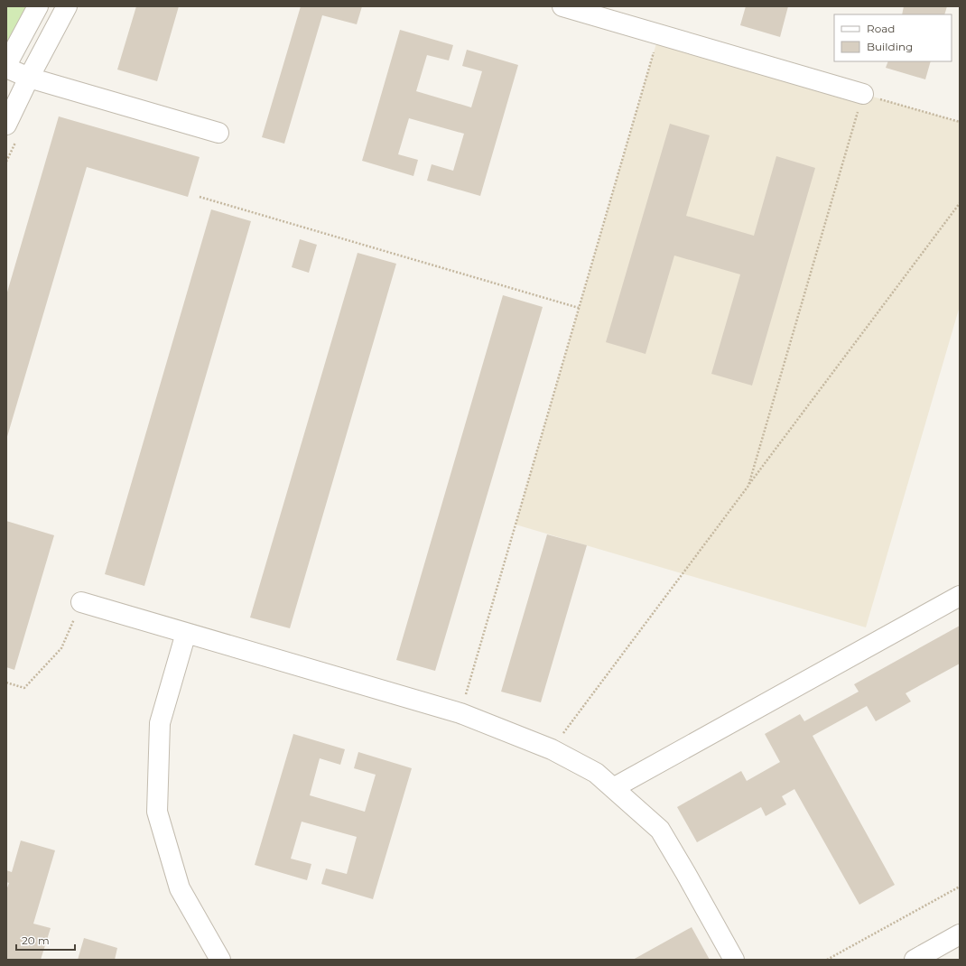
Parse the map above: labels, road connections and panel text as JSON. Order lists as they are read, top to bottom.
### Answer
{
  "legend": ["Road", "Building"],
  "scale_bar": "20 m"
}
